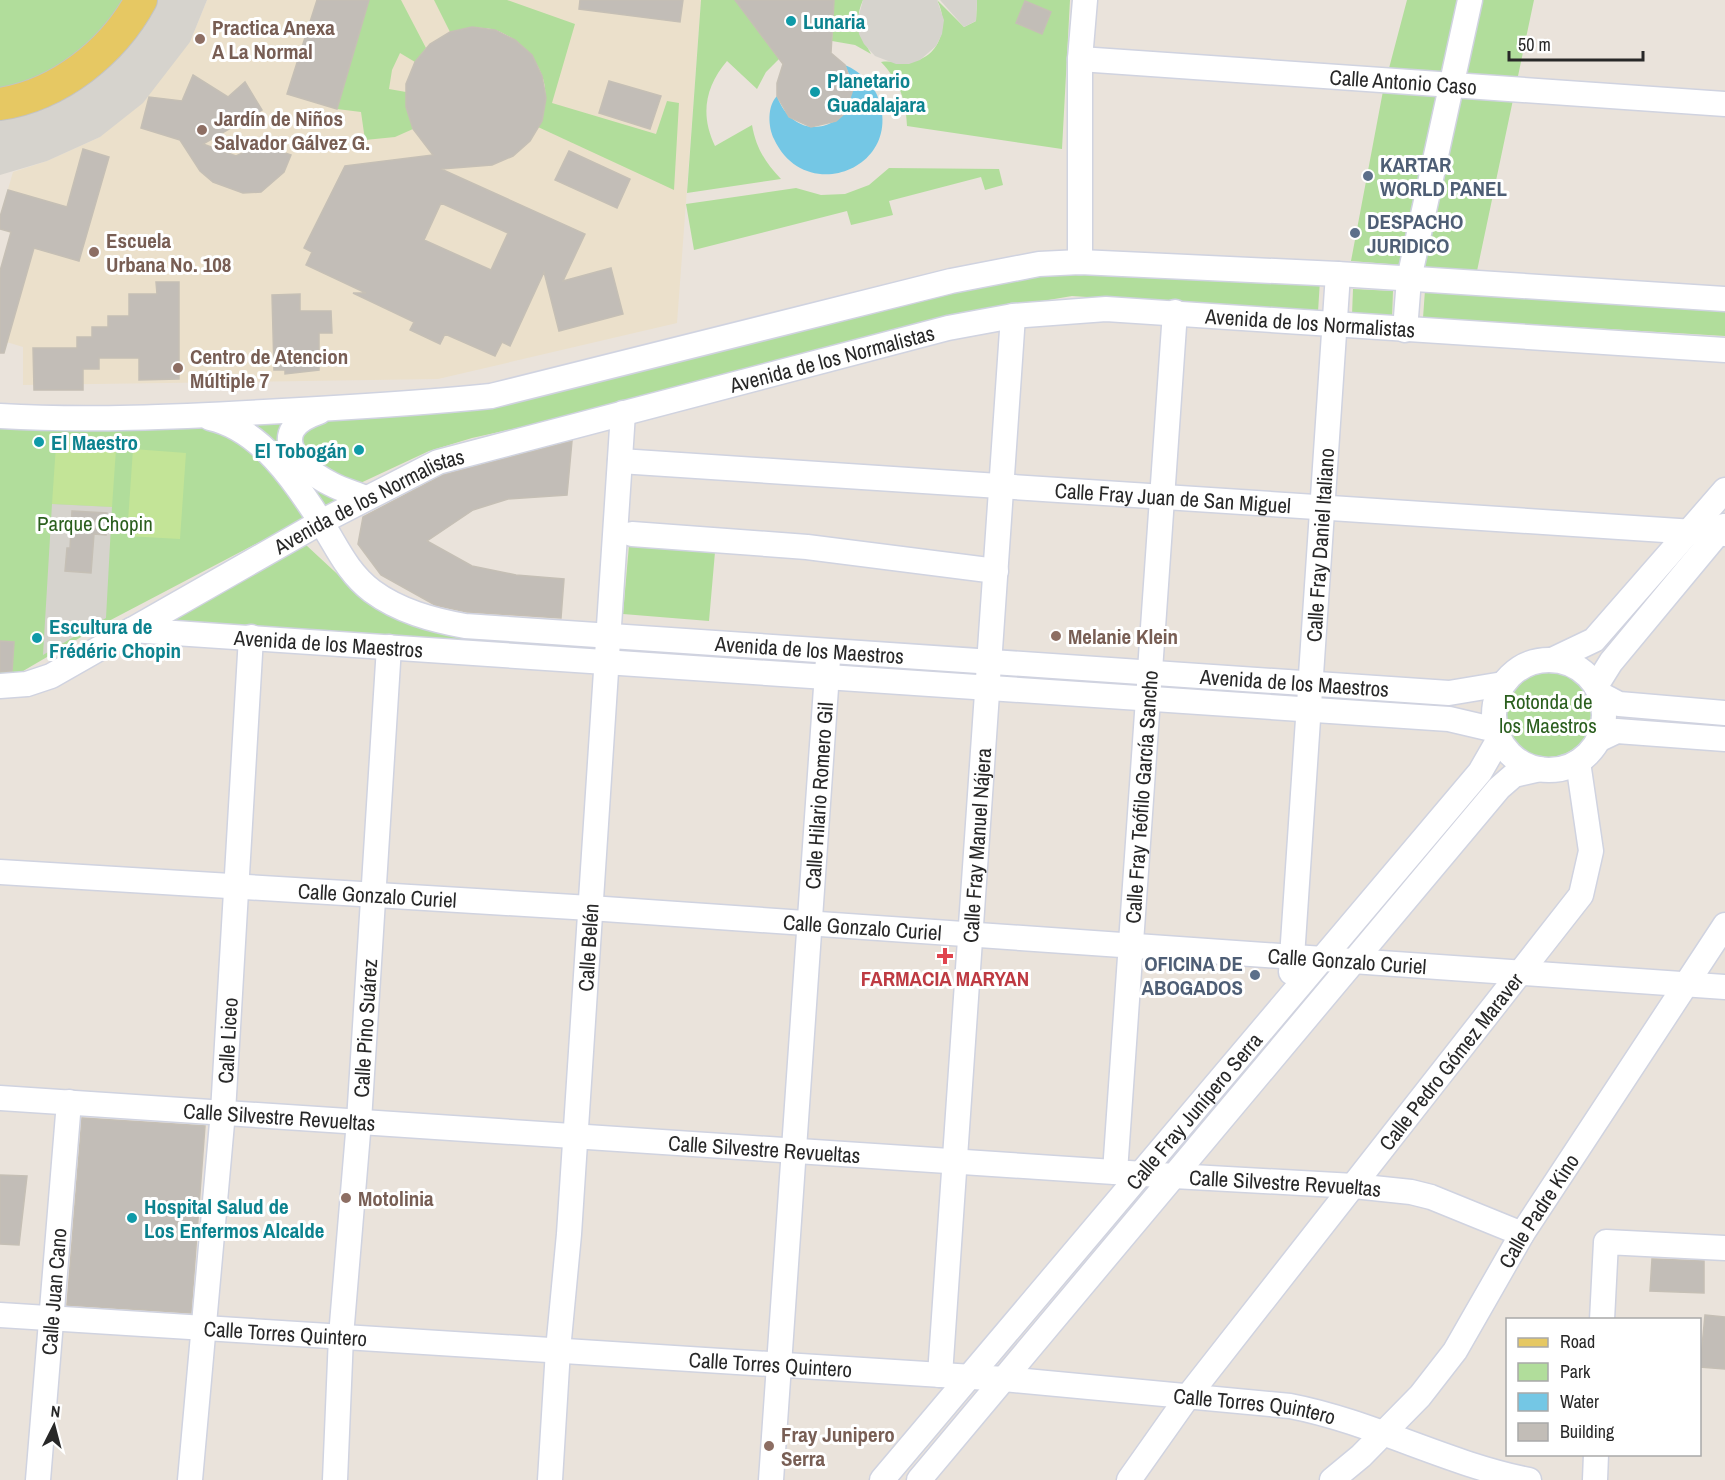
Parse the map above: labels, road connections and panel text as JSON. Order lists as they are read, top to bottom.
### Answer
{
  "streets": {
    "street": [
      "Calle Antonio Caso",
      "Avenida de los Normalistas",
      "Calle Fray Juan de San Miguel",
      "Calle Fray Daniel Italiano",
      "Avenida de los Maestros",
      "Calle Hilario Romero Gil",
      "Calle Fray Teófilo García Sancho",
      "Calle Fray Manuel Nájera",
      "Calle Gonzalo Curiel",
      "Calle Belén",
      "Calle Pino Suárez",
      "Calle Liceo",
      "Calle Pedro Gómez Maraver",
      "Calle Fray Junípero Serra",
      "Calle Silvestre Revueltas",
      "Calle Padre Kino",
      "Calle Juan Cano",
      "Calle Torres Quintero"
    ]
  },
  "crossings": [
    ["Avenida de los Normalistas", "Calle Fray Daniel Italiano"],
    ["Avenida de los Normalistas", "Avenida de los Maestros"],
    ["Avenida de los Normalistas", "Calle Fray Teófilo García Sancho"],
    ["Avenida de los Normalistas", "Calle Fray Manuel Nájera"],
    ["Avenida de los Normalistas", "Calle Belén"],
    ["Calle Fray Juan de San Miguel", "Calle Fray Daniel Italiano"],
    ["Calle Fray Juan de San Miguel", "Calle Fray Teófilo García Sancho"],
    ["Calle Fray Juan de San Miguel", "Calle Fray Manuel Nájera"],
    ["Calle Fray Juan de San Miguel", "Calle Belén"],
    ["Calle Fray Daniel Italiano", "Avenida de los Maestros"],
    ["Calle Fray Daniel Italiano", "Calle Gonzalo Curiel"],
    ["Calle Fray Daniel Italiano", "Calle Fray Junípero Serra"],
    ["Avenida de los Maestros", "Calle Hilario Romero Gil"],
    ["Avenida de los Maestros", "Calle Fray Teófilo García Sancho"],
    ["Avenida de los Maestros", "Calle Fray Manuel Nájera"],
    ["Avenida de los Maestros", "Calle Belén"],
    ["Avenida de los Maestros", "Calle Pino Suárez"],
    ["Avenida de los Maestros", "Calle Liceo"],
    ["Avenida de los Maestros", "Calle Pedro Gómez Maraver"],
    ["Avenida de los Maestros", "Calle Fray Junípero Serra"],
    ["Calle Hilario Romero Gil", "Calle Gonzalo Curiel"],
    ["Calle Hilario Romero Gil", "Calle Silvestre Revueltas"],
    ["Calle Hilario Romero Gil", "Calle Torres Quintero"],
    ["Calle Fray Teófilo García Sancho", "Calle Gonzalo Curiel"],
    ["Calle Fray Teófilo García Sancho", "Calle Silvestre Revueltas"],
    ["Calle Fray Manuel Nájera", "Calle Gonzalo Curiel"],
    ["Calle Fray Manuel Nájera", "Calle Silvestre Revueltas"],
    ["Calle Fray Manuel Nájera", "Calle Torres Quintero"],
    ["Calle Gonzalo Curiel", "Calle Belén"],
    ["Calle Gonzalo Curiel", "Calle Pino Suárez"],
    ["Calle Gonzalo Curiel", "Calle Liceo"],
    ["Calle Gonzalo Curiel", "Calle Pedro Gómez Maraver"],
    ["Calle Gonzalo Curiel", "Calle Fray Junípero Serra"],
    ["Calle Gonzalo Curiel", "Calle Padre Kino"],
    ["Calle Belén", "Calle Silvestre Revueltas"],
    ["Calle Belén", "Calle Torres Quintero"],
    ["Calle Pino Suárez", "Calle Silvestre Revueltas"],
    ["Calle Pino Suárez", "Calle Torres Quintero"],
    ["Calle Liceo", "Calle Silvestre Revueltas"],
    ["Calle Liceo", "Calle Torres Quintero"],
    ["Calle Pedro Gómez Maraver", "Calle Fray Junípero Serra"],
    ["Calle Pedro Gómez Maraver", "Calle Silvestre Revueltas"],
    ["Calle Pedro Gómez Maraver", "Calle Torres Quintero"],
    ["Calle Fray Junípero Serra", "Calle Silvestre Revueltas"],
    ["Calle Fray Junípero Serra", "Calle Torres Quintero"],
    ["Calle Silvestre Revueltas", "Calle Padre Kino"],
    ["Calle Silvestre Revueltas", "Calle Juan Cano"],
    ["Calle Padre Kino", "Calle Torres Quintero"],
    ["Calle Juan Cano", "Calle Torres Quintero"]
  ],
  "parks": ["Parque Chopin", "Rotonda de los Maestros"],
  "places": {
    "other": [
      "Lunaria",
      "Practica Anexa A La Normal",
      "Planetario Guadalajara",
      "Jardín de Niños Salvador Gálvez G.",
      "KARTAR WORLD PANEL",
      "DESPACHO JURIDICO",
      "Escuela Urbana No. 108",
      "Centro de Atencion Múltiple 7",
      "El Maestro",
      "El Tobogán",
      "Melanie Klein",
      "Escultura de Frédéric Chopin",
      "OFICINA DE ABOGADOS",
      "Motolinia",
      "Hospital Salud de Los Enfermos Alcalde",
      "Fray Junipero Serra"
    ],
    "health": ["FARMACIA MARYAN"]
  },
  "legend": [
    "Road",
    "Park",
    "Water",
    "Building"
  ],
  "scale_bar": "50 m",
  "north": "top"
}
